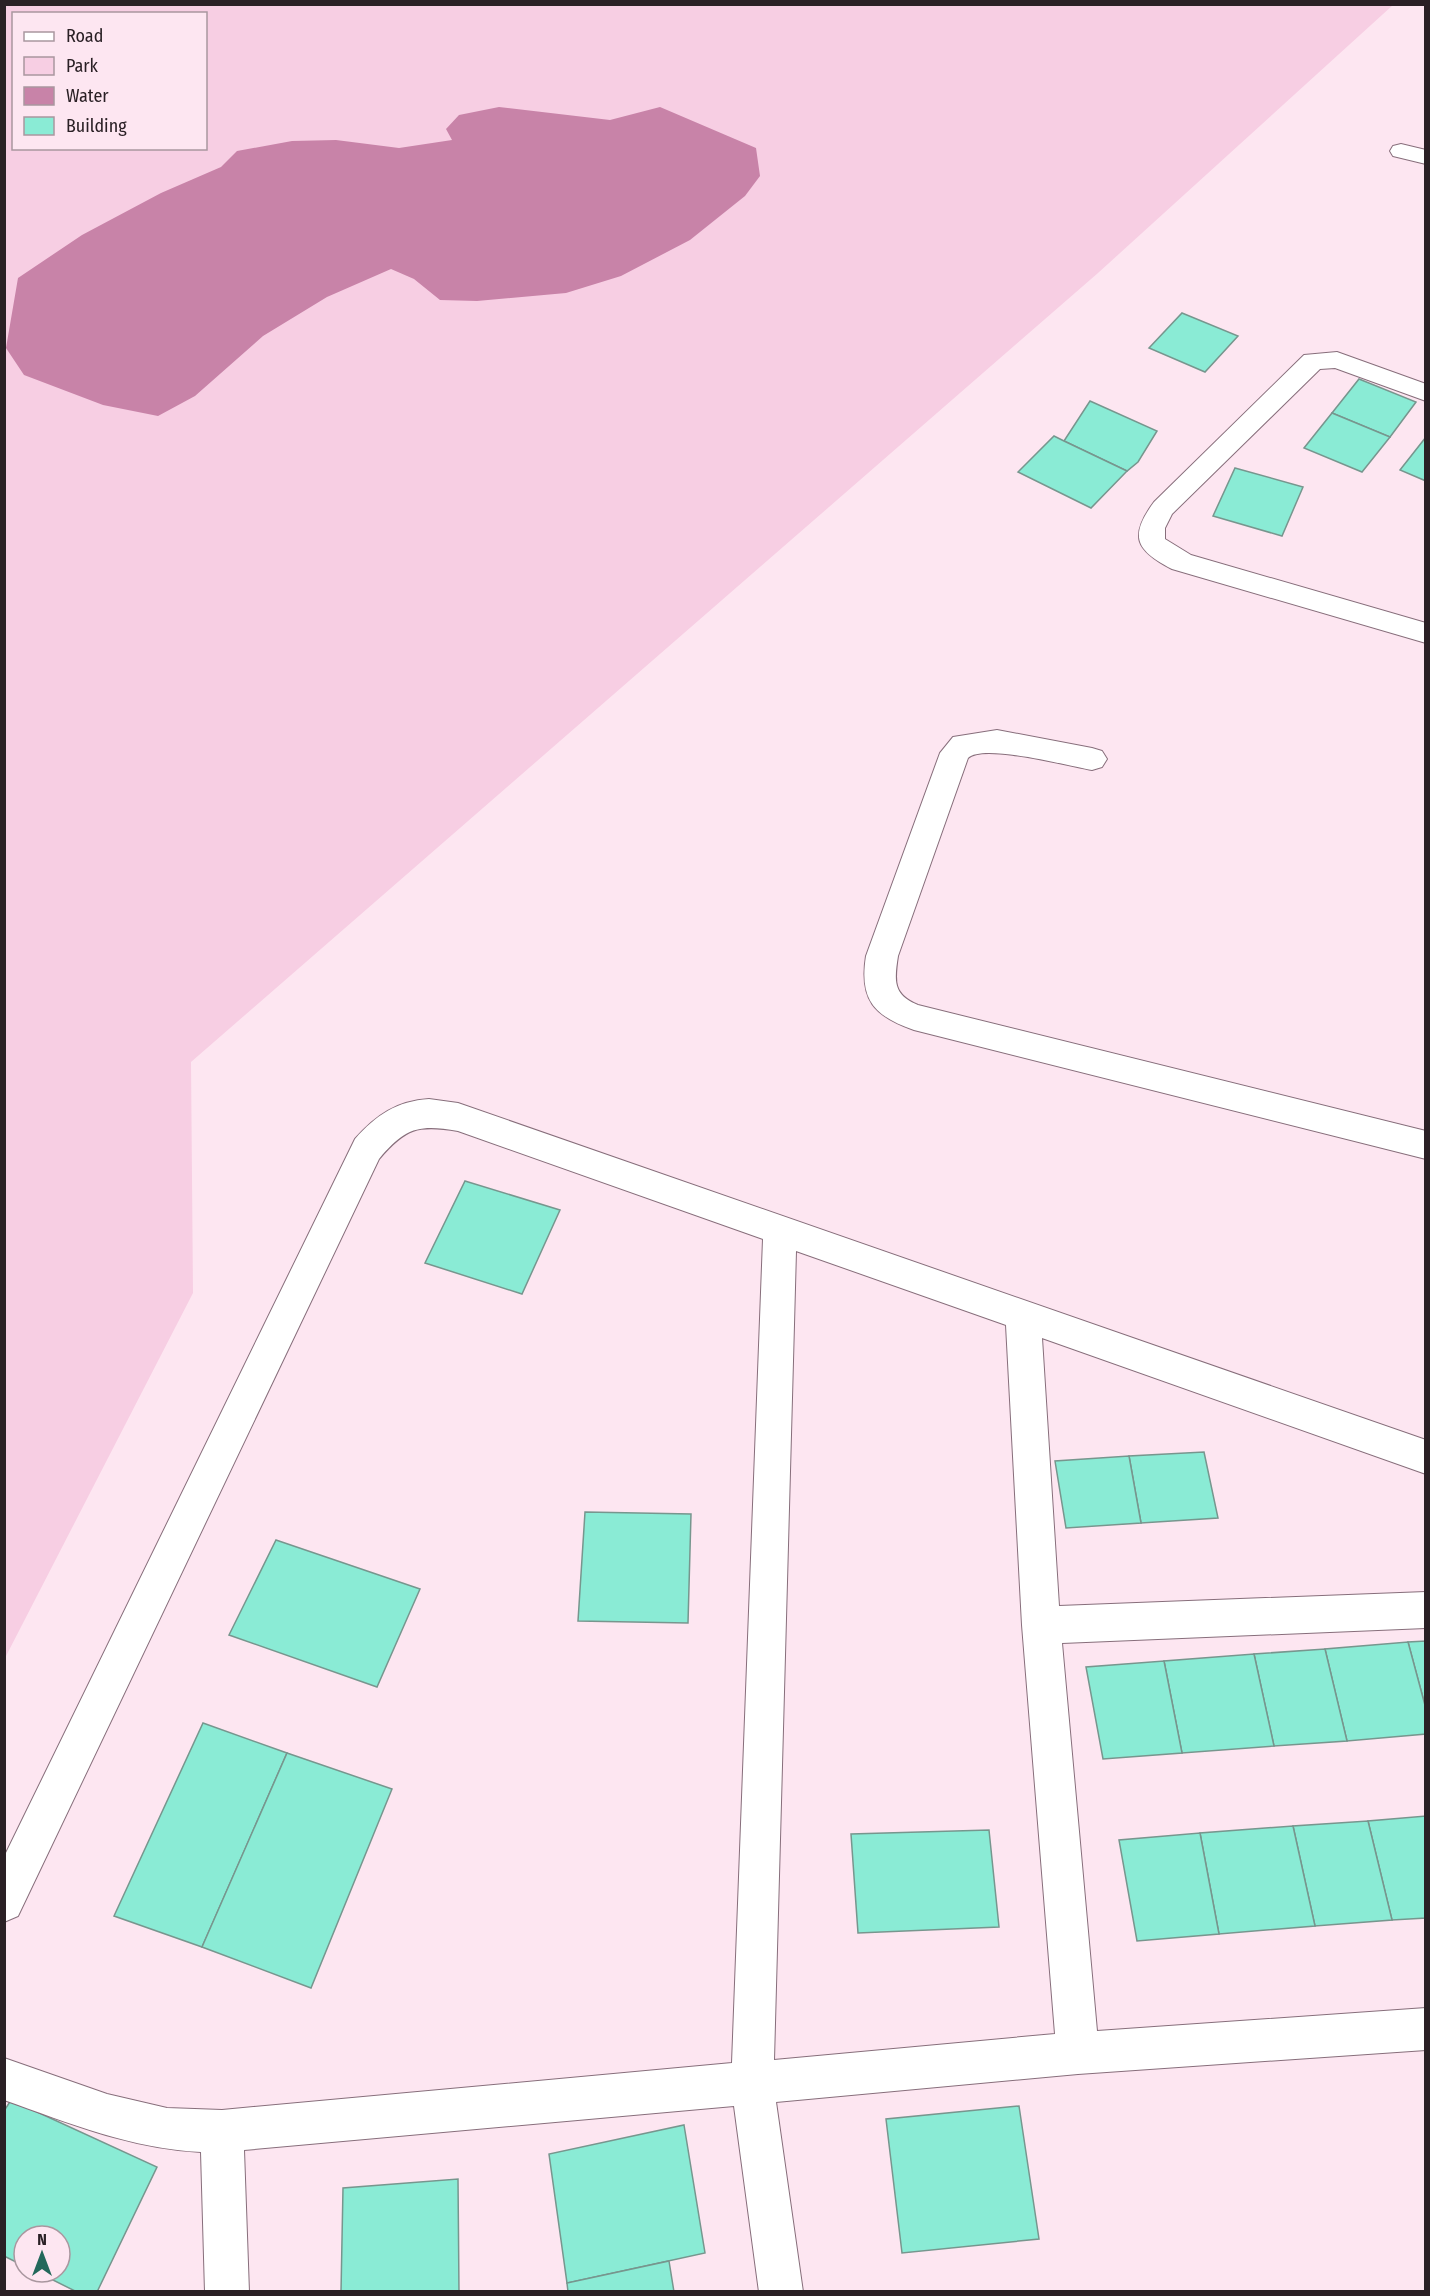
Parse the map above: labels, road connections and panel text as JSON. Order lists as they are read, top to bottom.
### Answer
{
  "legend": [
    "Road",
    "Park",
    "Water",
    "Building"
  ],
  "north": "top"
}
